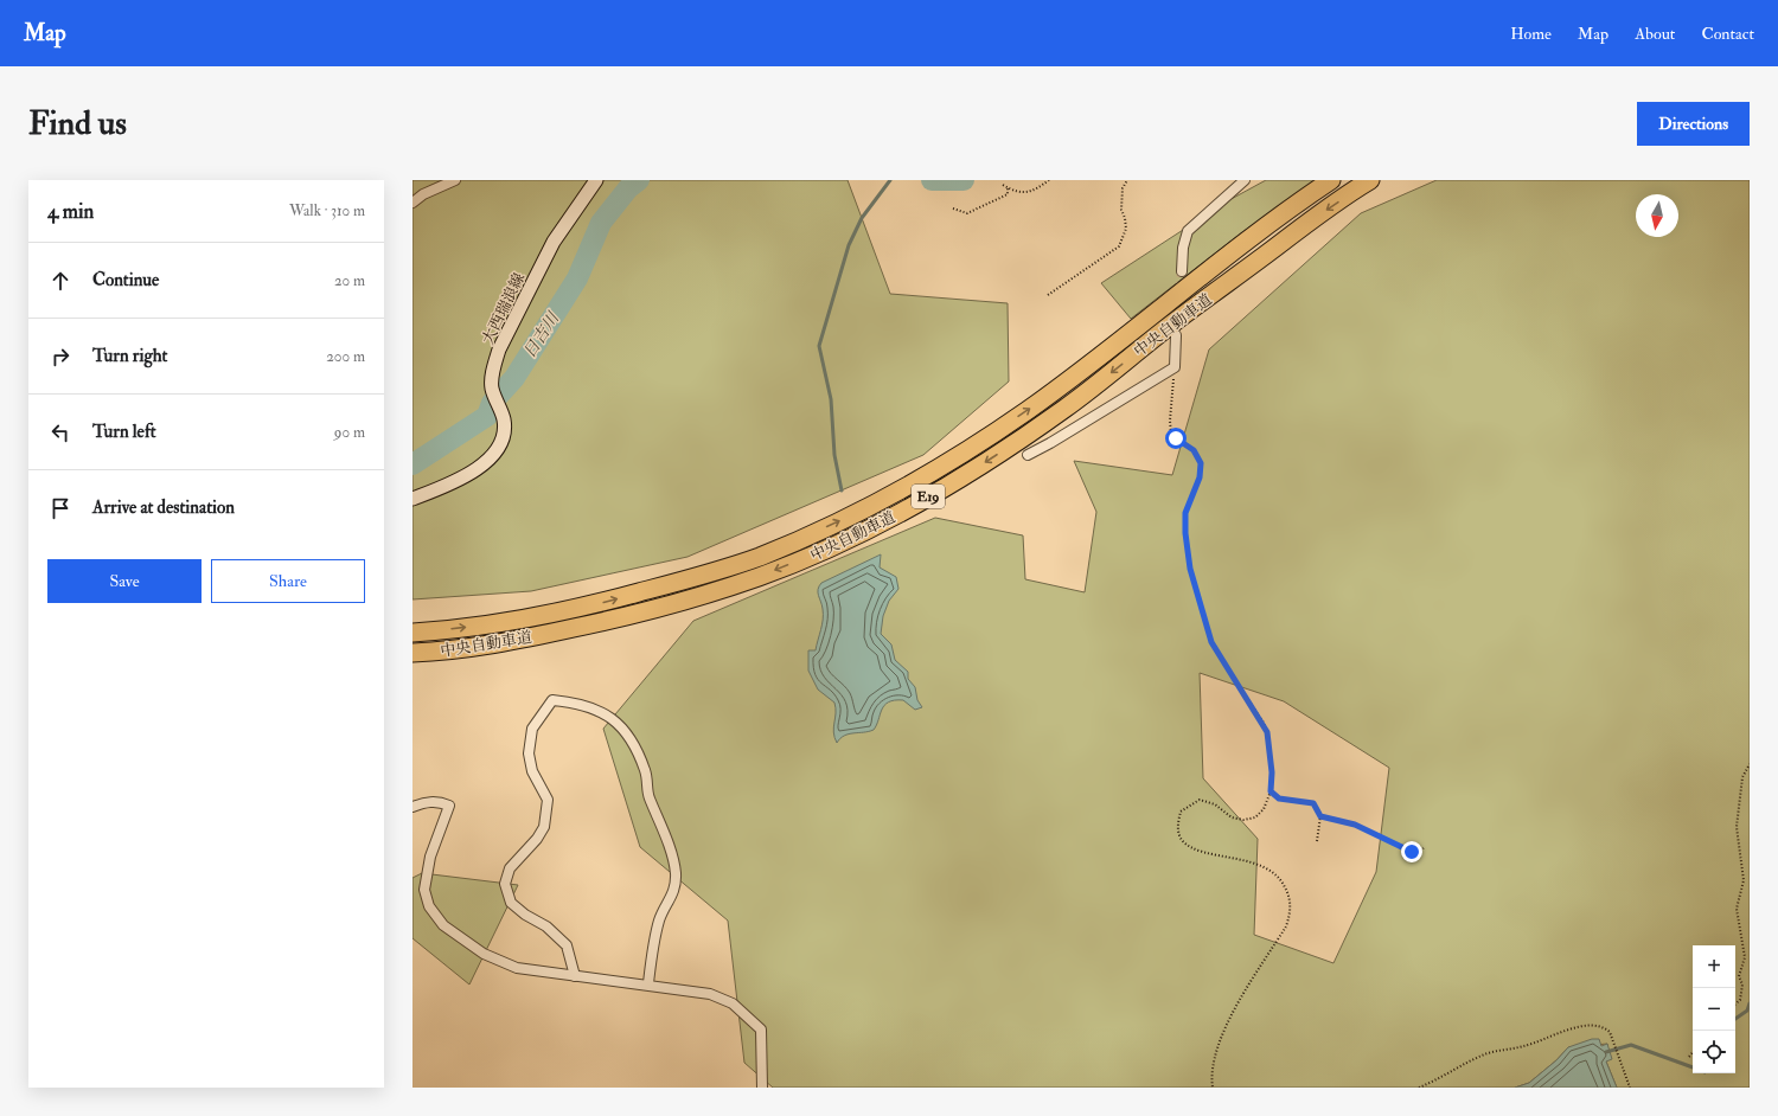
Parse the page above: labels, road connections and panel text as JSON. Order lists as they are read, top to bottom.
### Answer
{
  "streets": {
    "highway": ["中央自動車道", "E19"],
    "main road": ["大西瑞浪線"]
  },
  "water": ["日吉川"],
  "north": "bottom",
  "page": {
    "header": "Map",
    "nav": [
      "Home",
      "Map",
      "About",
      "Contact"
    ],
    "buttons": [
      "Directions",
      ["Save", "Share"]
    ],
    "title": "Find us",
    "heading": ["4 min", "Walk · 310 m"],
    "list": [
      ["Continue", "20 m"],
      ["Turn right", "200 m"],
      ["Turn left", "90 m"],
      "Arrive at destination"
    ],
    "map_buttons": ["+", "−"]
  }
}
